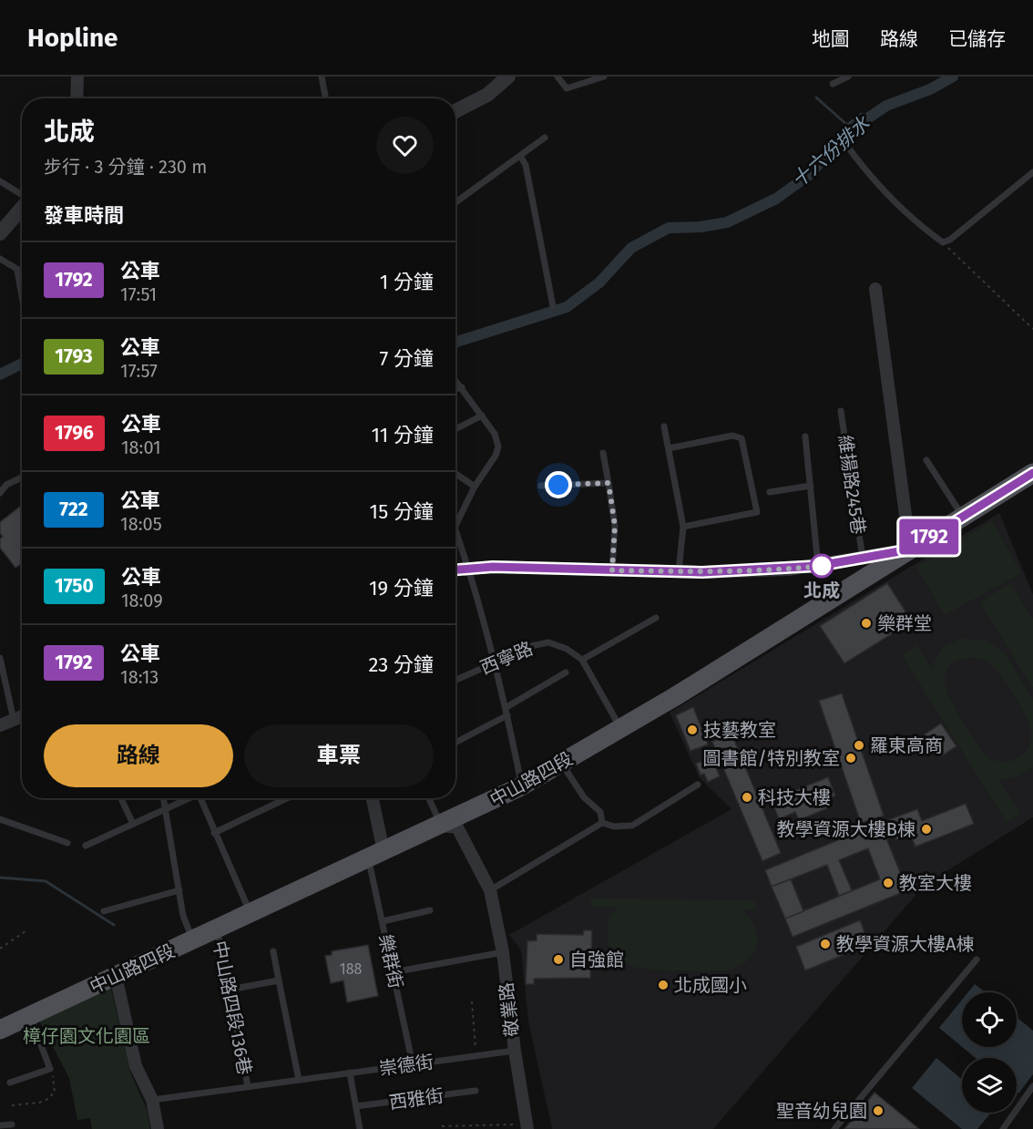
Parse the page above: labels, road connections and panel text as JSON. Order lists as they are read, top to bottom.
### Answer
{
  "streets": {
    "main road": ["中山路四段"],
    "street": ["敬業路"],
    "lane": [
      "維揚路245巷",
      "西寧路",
      "樂群街",
      "中山路四段136巷",
      "崇德街",
      "西雅街"
    ]
  },
  "crossings": [
    ["中山路四段", "樂群街"],
    ["中山路四段", "中山路四段136巷"],
    ["中山路四段", "敬業路"],
    ["樂群街", "崇德街"],
    ["中山路四段136巷", "崇德街"],
    ["敬業路", "崇德街"]
  ],
  "water": ["十六份排水"],
  "parks": ["樟仔園文化園區"],
  "places": [
    "北成",
    "樂群堂",
    "技藝教室",
    "羅東高商",
    "圖書館/特別教室",
    "科技大樓",
    "教學資源大樓B棟",
    "教室大樓",
    "教學資源大樓A棟",
    "自強館",
    "北成國小",
    "聖音幼兒園"
  ],
  "lines": ["bus line 1792"],
  "house_numbers": ["188"],
  "page": {
    "header": "Hopline",
    "nav": ["地圖", "路線", "已儲存"],
    "on_map": "1792",
    "heading": [
      ["北成", "步行 · 3 分鐘 · 230 m"],
      "發車時間"
    ],
    "list": [
      {
        "mark": "1792",
        "name": "公車",
        "note": "17:51",
        "value": "1 分鐘"
      },
      {
        "mark": "1793",
        "name": "公車",
        "note": "17:57",
        "value": "7 分鐘"
      },
      {
        "mark": "1796",
        "name": "公車",
        "note": "18:01",
        "value": "11 分鐘"
      },
      {
        "mark": "722",
        "name": "公車",
        "note": "18:05",
        "value": "15 分鐘"
      },
      {
        "mark": "1750",
        "name": "公車",
        "note": "18:09",
        "value": "19 分鐘"
      },
      {
        "mark": "1792",
        "name": "公車",
        "note": "18:13",
        "value": "23 分鐘"
      }
    ],
    "buttons": ["路線", "車票"]
  }
}
